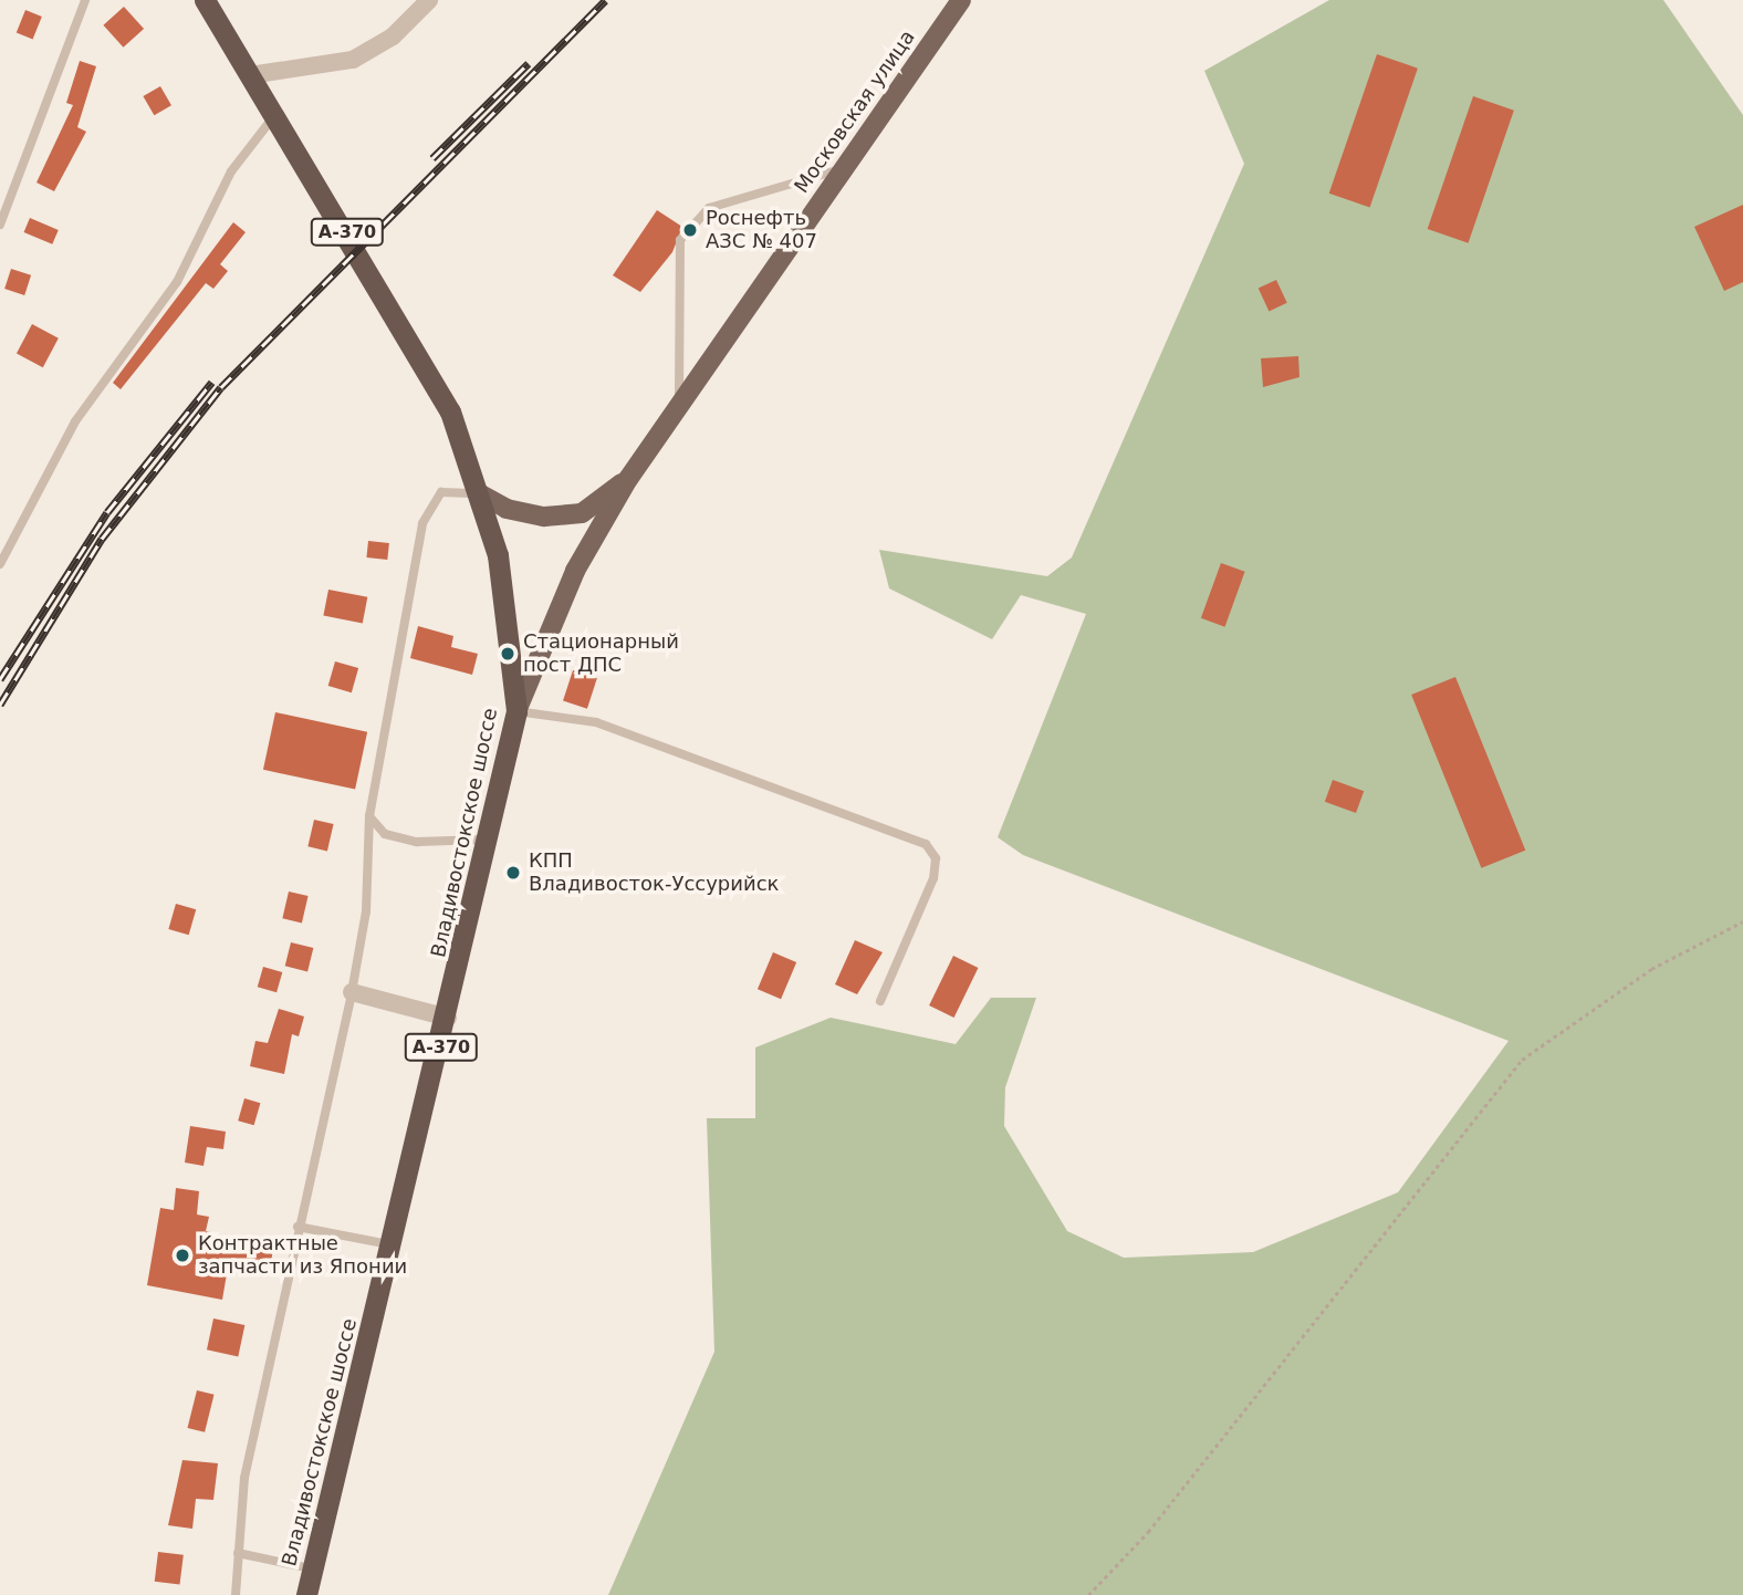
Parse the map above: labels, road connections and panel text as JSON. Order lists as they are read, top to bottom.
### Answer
{
  "streets": {
    "highway": ["А-370", "Владивостокское шоссе"],
    "main road": ["Московская улица"]
  },
  "crossings": [
    ["Московская улица", "Владивостокское шоссе"]
  ],
  "places": [
    "Роснефть АЗС № 407",
    "Стационарный пост ДПС",
    "КПП Владивосток-Уссурийск",
    "Контрактные запчасти из Японии"
  ]
}
